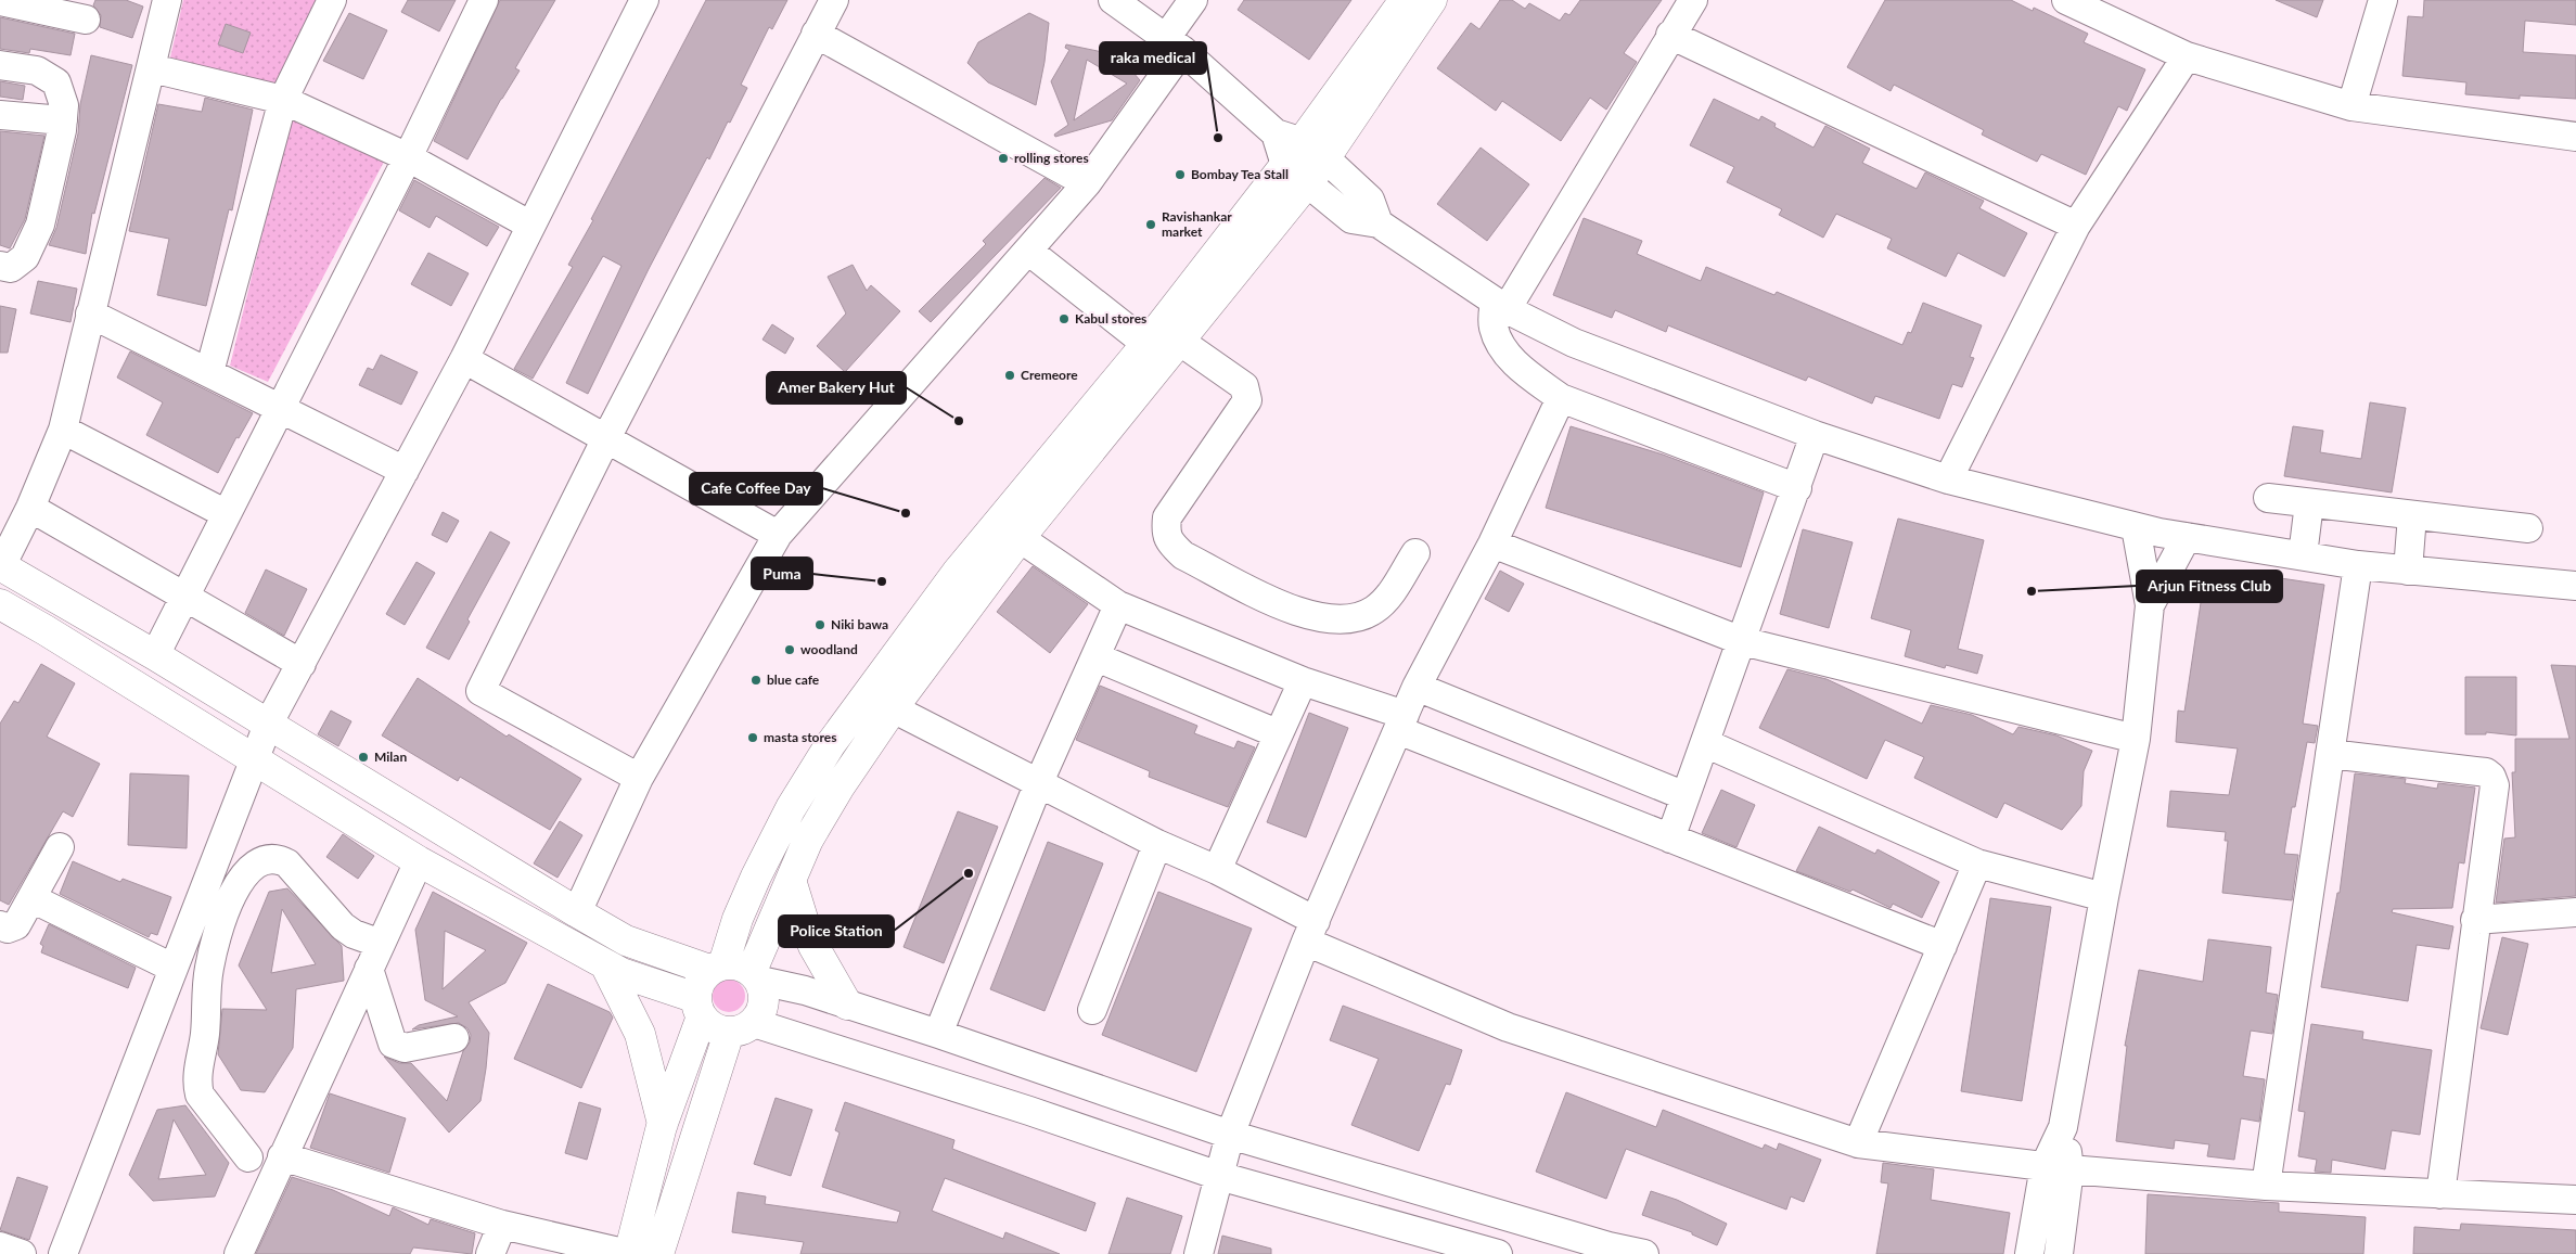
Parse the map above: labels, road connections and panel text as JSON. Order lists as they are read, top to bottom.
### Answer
{
  "places": [
    "raka medical",
    "rolling stores",
    "Bombay Tea Stall",
    "Ravishankar market",
    "Kabul stores",
    "Cremeore",
    "Amer Bakery Hut",
    "Cafe Coffee Day",
    "Puma",
    "Arjun Fitness Club",
    "Niki bawa",
    "woodland",
    "blue cafe",
    "masta stores",
    "Milan",
    "Police Station"
  ]
}
